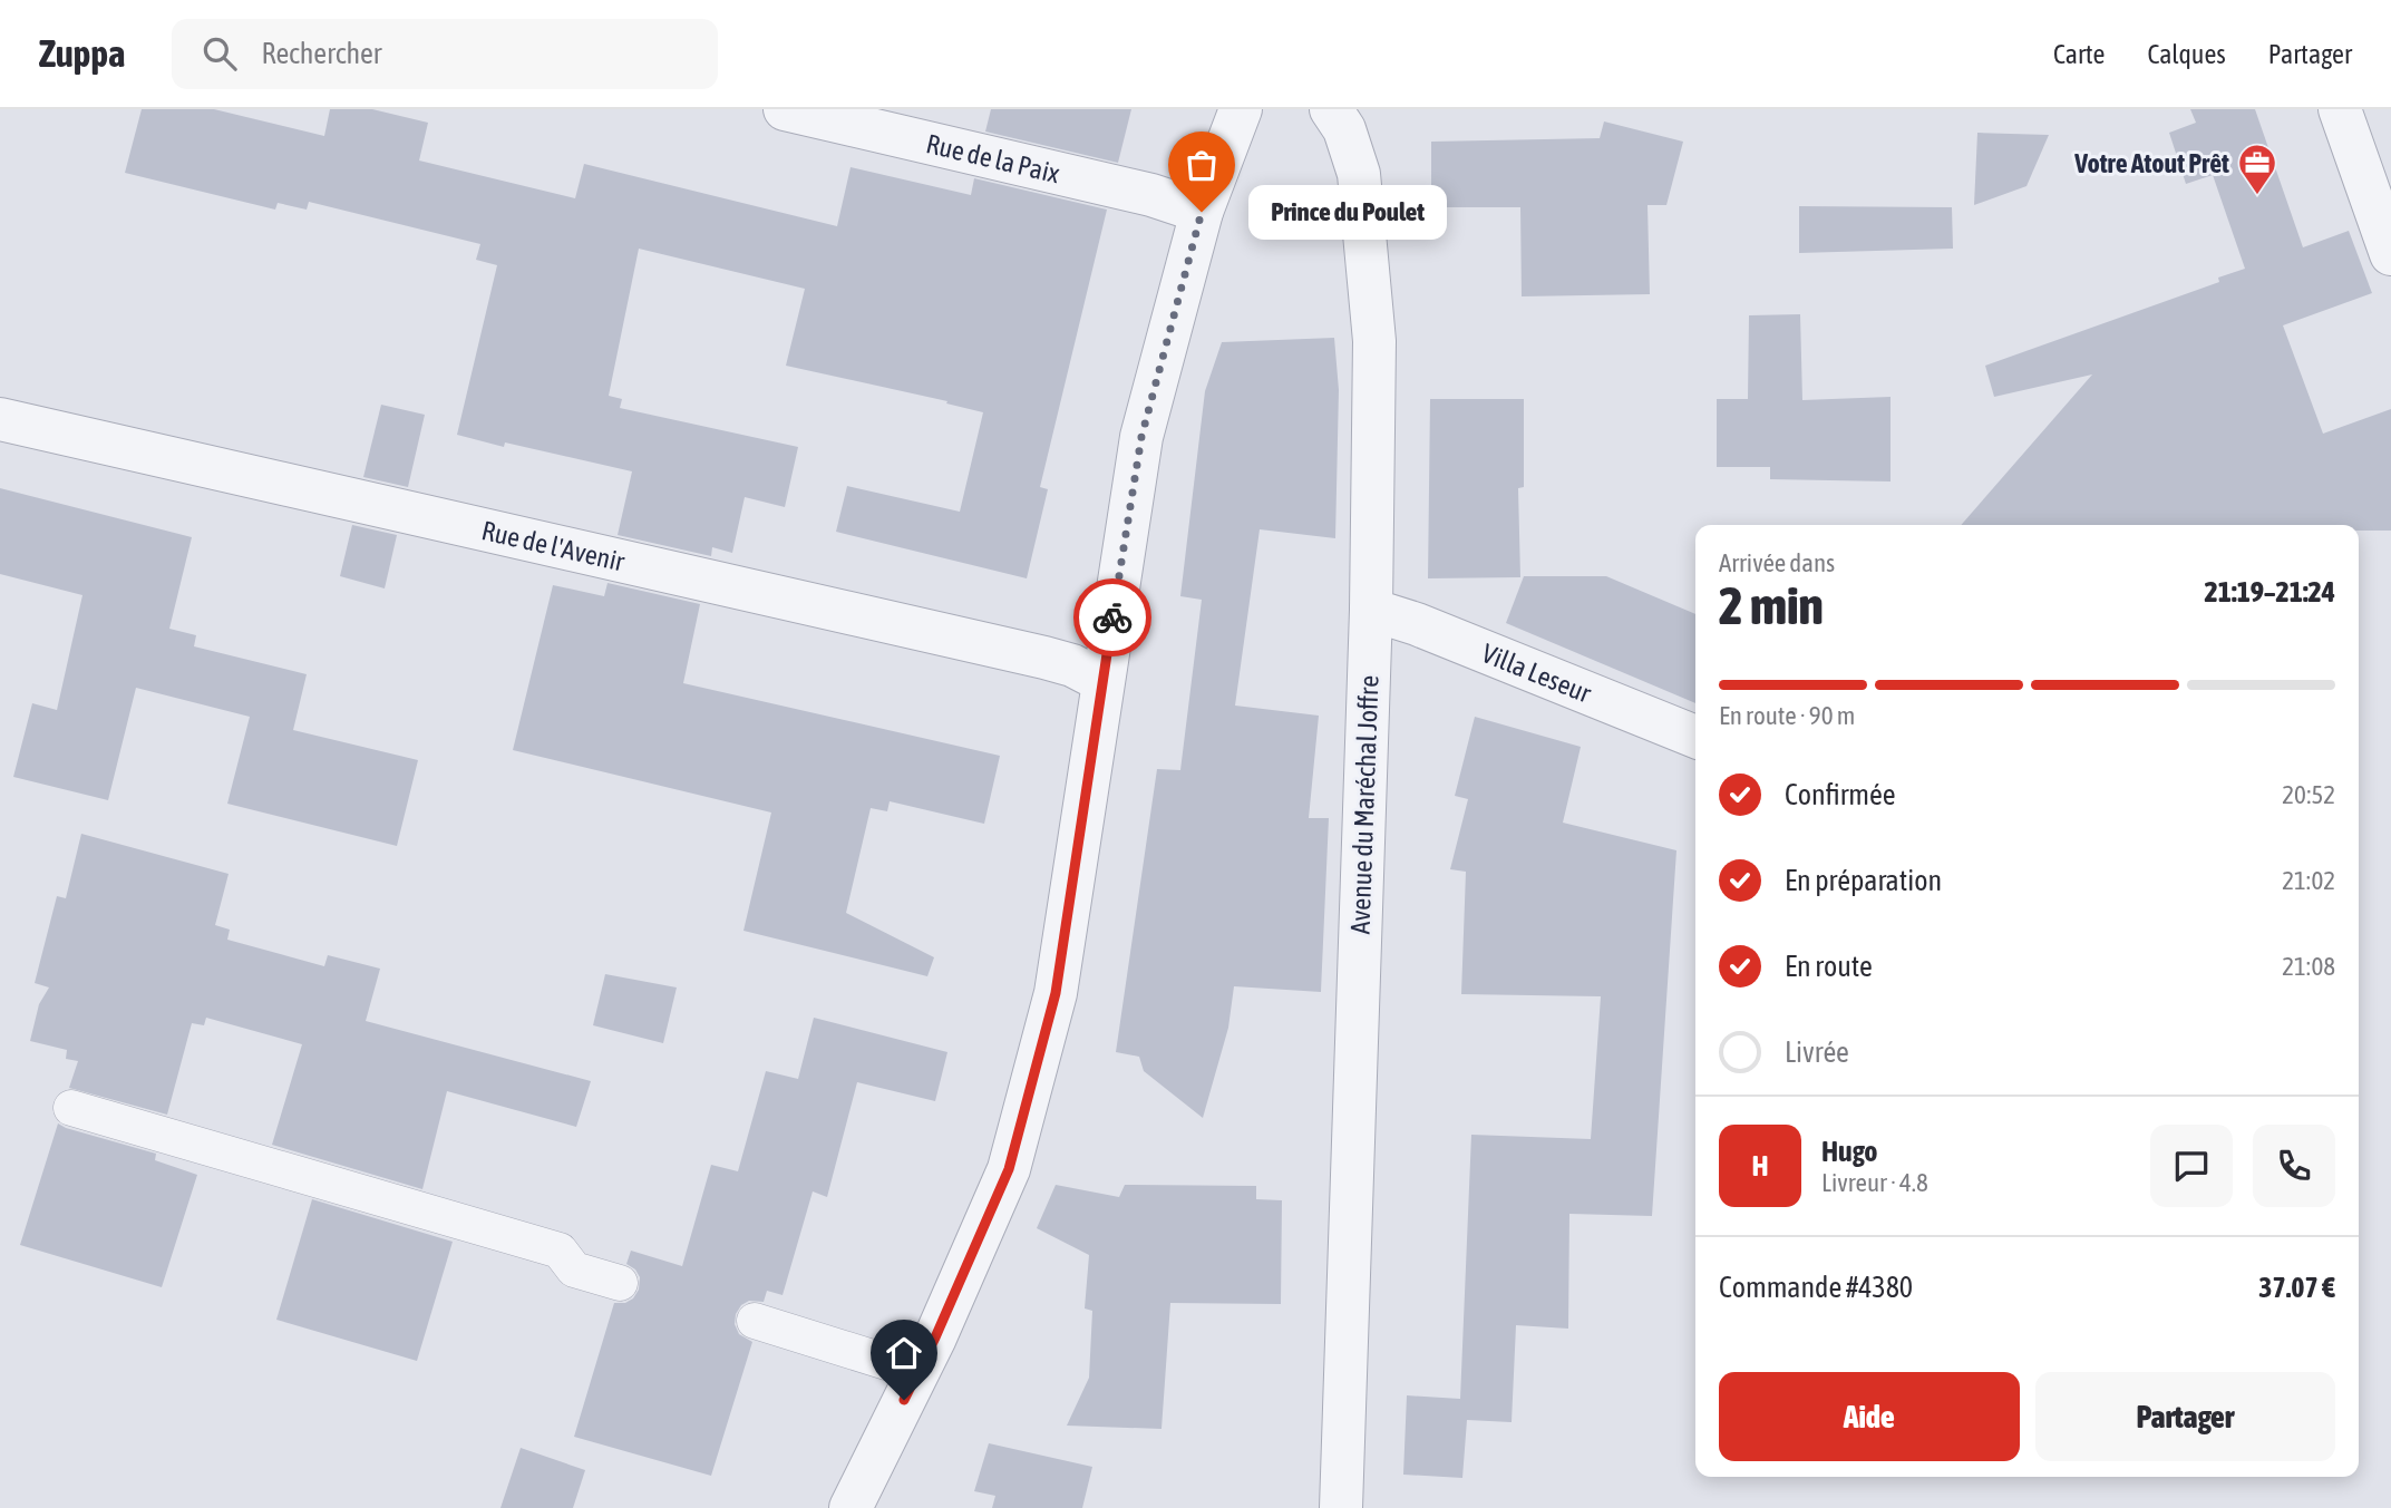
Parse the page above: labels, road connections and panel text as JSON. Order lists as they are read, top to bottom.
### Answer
{
  "streets": {
    "street": [
      "Rue de la Paix",
      "Rue de l'Avenir",
      "Villa Leseur",
      "Avenue du Maréchal Joffre"
    ]
  },
  "crossings": [
    ["Villa Leseur", "Avenue du Maréchal Joffre"]
  ],
  "places": {
    "office": ["Votre Atout Prêt"],
    "other": ["Prince du Poulet"]
  },
  "page": {
    "header": "Zuppa",
    "search": "Rechercher",
    "nav": ["Carte", "Calques", "Partager"],
    "bubble": "Prince du Poulet",
    "heading": ["2 min", "Arrivée dans", "21:19–21:24"],
    "panel": [
      "Hugo",
      "Livreur · 4.8",
      "Commande #4380",
      "37.07 €"
    ],
    "bar": "En route · 90 m",
    "list": [
      ["Confirmée", "20:52"],
      ["En préparation", "21:02"],
      ["En route", "21:08"],
      "Livrée"
    ],
    "round": "H",
    "buttons": ["Aide", "Partager"]
  }
}
